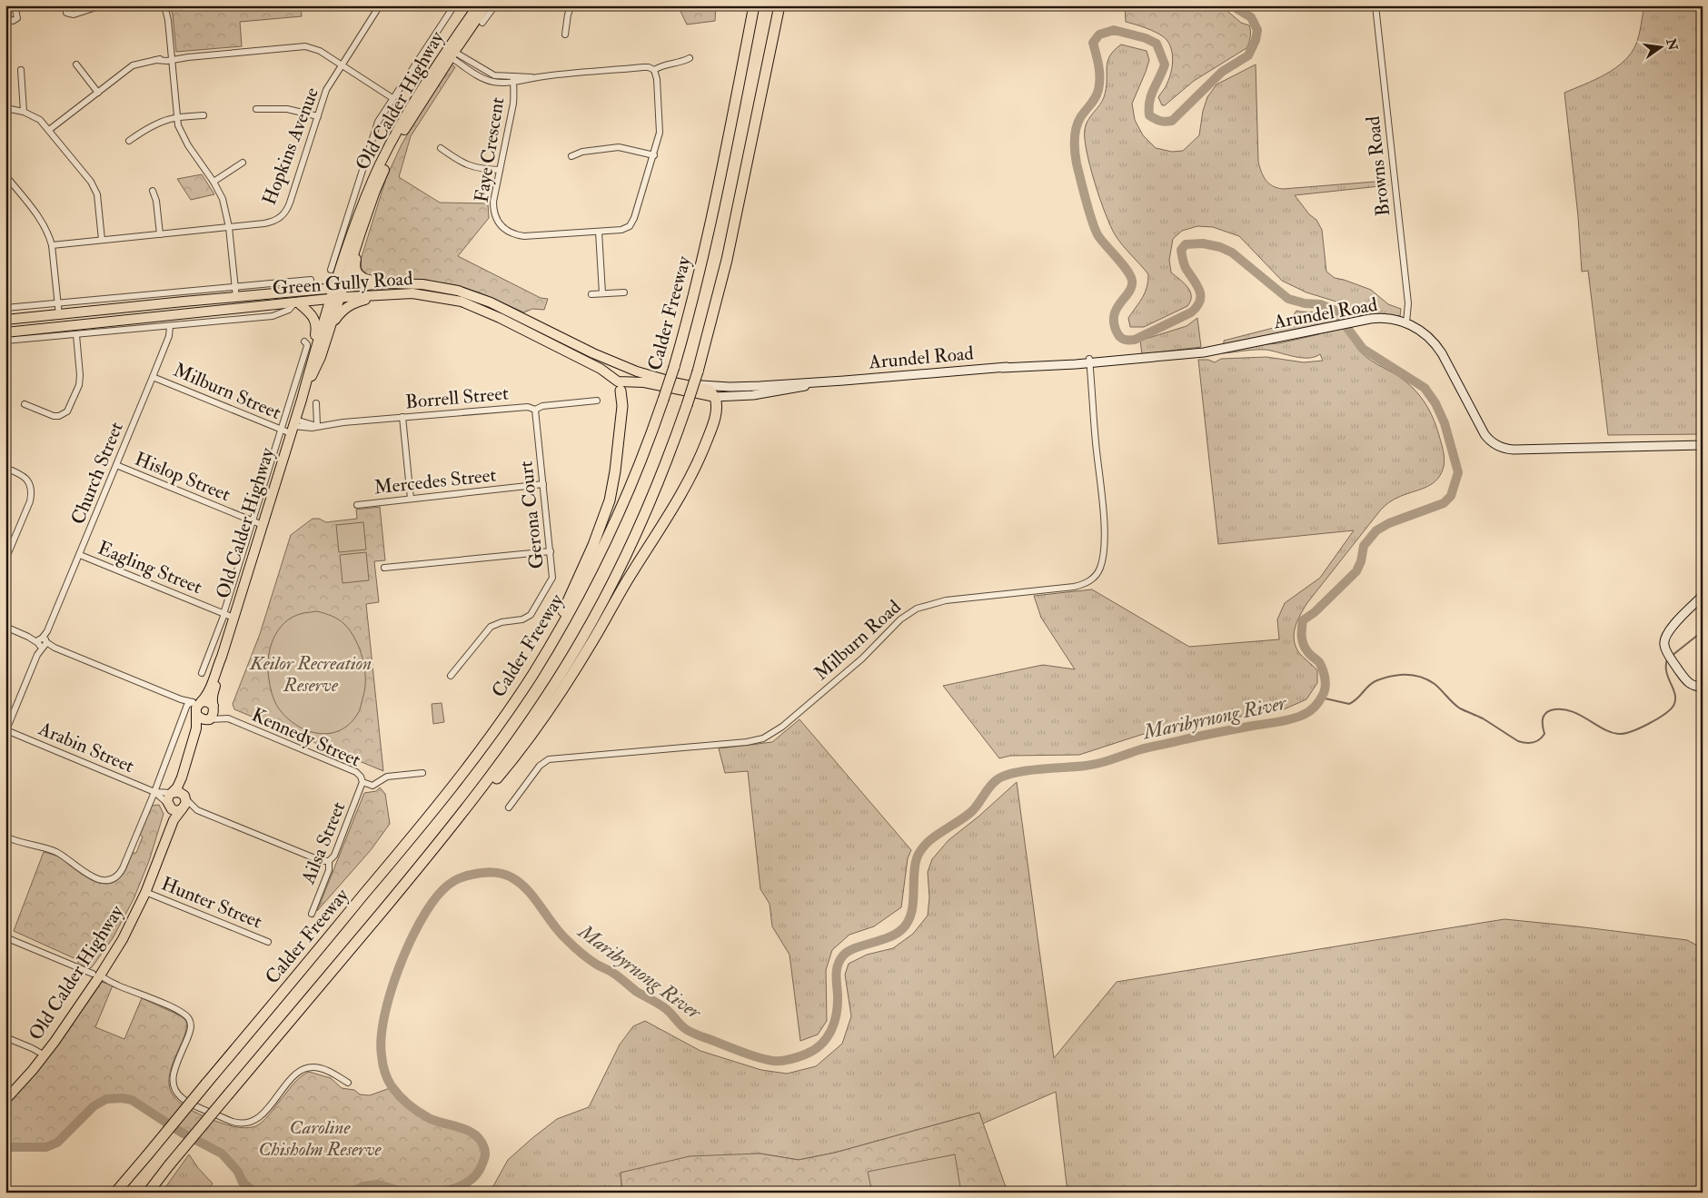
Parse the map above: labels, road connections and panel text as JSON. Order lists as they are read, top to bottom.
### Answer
{
  "streets": {
    "highway": ["Calder Freeway"],
    "main road": ["Old Calder Highway", "Green Gully Road"],
    "street": [
      "Hopkins Avenue",
      "Faye Crescent",
      "Browns Road",
      "Arundel Road",
      "Milburn Street",
      "Borrell Street",
      "Church Street",
      "Hislop Street",
      "Mercedes Street",
      "Gerona Court",
      "Eagling Street",
      "Milburn Road",
      "Kennedy Street",
      "Arabin Street",
      "Ailsa Street",
      "Hunter Street"
    ]
  },
  "crossings": [
    ["Old Calder Highway", "Green Gully Road"],
    ["Old Calder Highway", "Milburn Street"],
    ["Old Calder Highway", "Borrell Street"],
    ["Old Calder Highway", "Hislop Street"],
    ["Old Calder Highway", "Eagling Street"],
    ["Old Calder Highway", "Kennedy Street"],
    ["Old Calder Highway", "Arabin Street"],
    ["Old Calder Highway", "Hunter Street"],
    ["Browns Road", "Arundel Road"],
    ["Green Gully Road", "Arundel Road"],
    ["Arundel Road", "Milburn Road"],
    ["Milburn Street", "Borrell Street"],
    ["Milburn Street", "Church Street"],
    ["Borrell Street", "Gerona Court"],
    ["Church Street", "Hislop Street"],
    ["Church Street", "Eagling Street"],
    ["Church Street", "Arabin Street"],
    ["Mercedes Street", "Gerona Court"],
    ["Kennedy Street", "Ailsa Street"]
  ],
  "water": ["Maribyrnong River"],
  "parks": ["Keilor Recreation Reserve", "Caroline Chisholm Reserve"],
  "north": "right"
}
